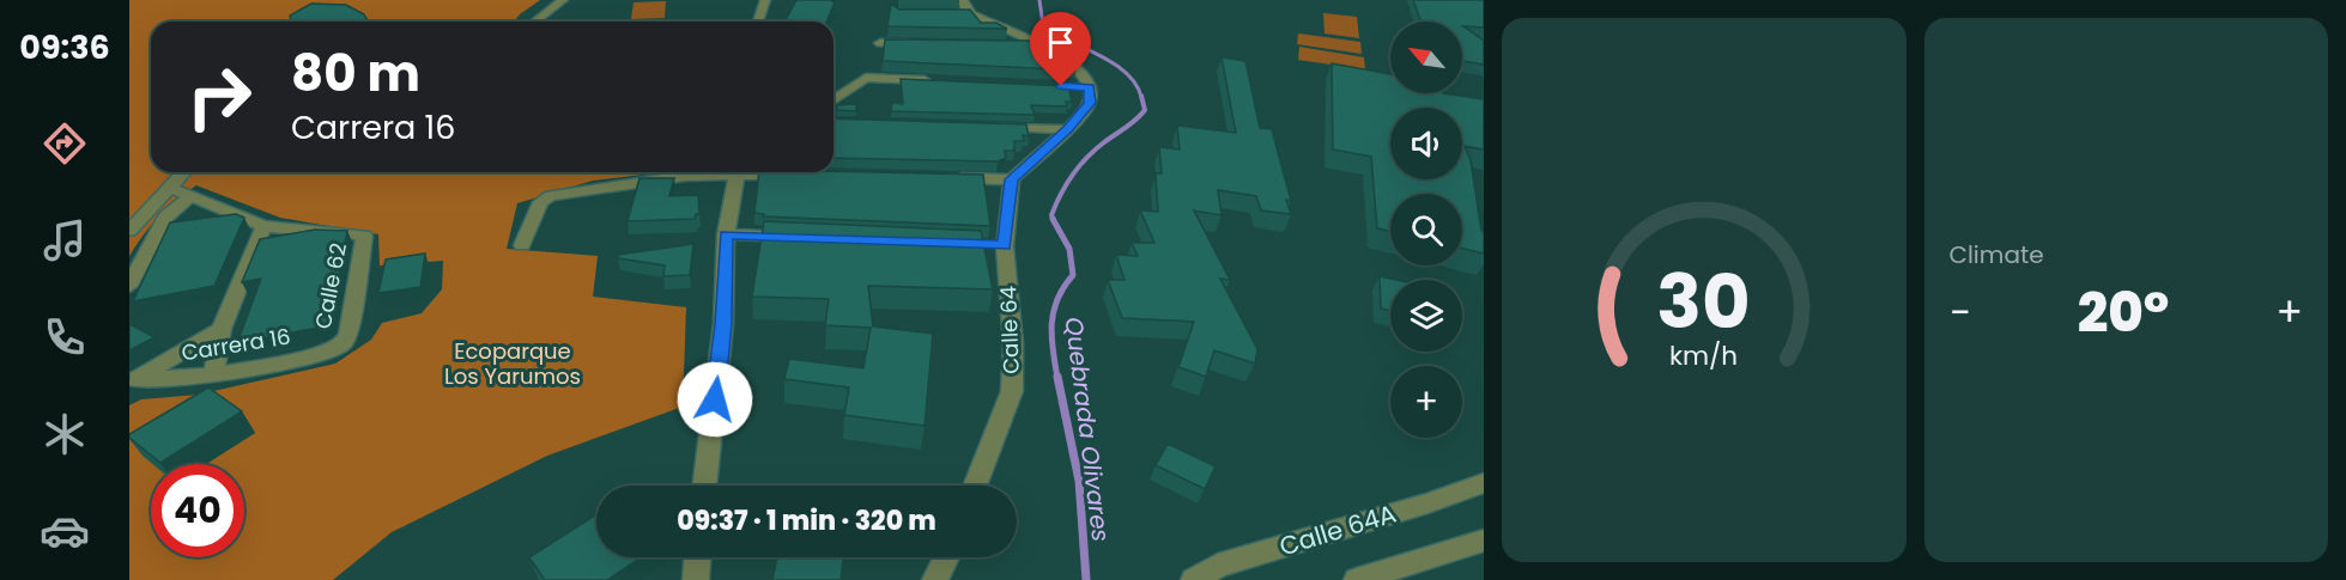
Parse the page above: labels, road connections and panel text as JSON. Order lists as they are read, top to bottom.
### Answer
{
  "streets": {
    "street": [
      "Calle 62",
      "Calle 64",
      "Carrera 16",
      "Calle 64A"
    ]
  },
  "crossings": [
    ["Calle 62", "Carrera 16"]
  ],
  "water": ["Quebrada Olivares"],
  "parks": ["Ecoparque Los Yarumos"],
  "north": "top left",
  "page": {
    "tabs": "09:36",
    "tile": "Climate",
    "map_buttons": "+",
    "turn": ["80 m", "Carrera 16"],
    "heat": ["−", "20°", "+"],
    "limit": "40",
    "trip": "09:37 · 1 min · 320 m",
    "gauge": ["30", "km/h"]
  }
}
